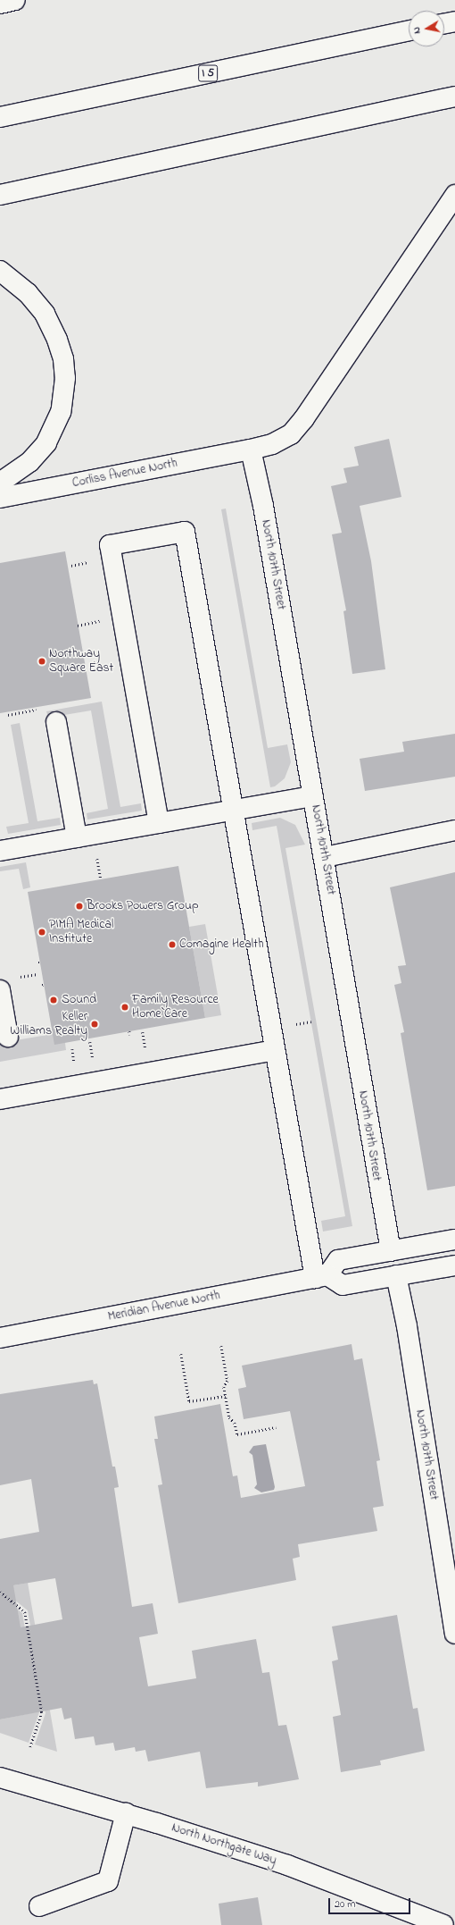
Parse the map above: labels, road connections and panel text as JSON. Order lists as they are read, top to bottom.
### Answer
{
  "streets": {
    "main road": [
      "I 5",
      "Corliss Avenue North",
      "North 107th Street",
      "Meridian Avenue North",
      "North Northgate Way"
    ]
  },
  "crossings": [
    ["Corliss Avenue North", "North 107th Street"]
  ],
  "places": [
    "Northway Square East",
    "Brooks Powers Group",
    "PIMA Medical Institute",
    "Comagine Health",
    "Sound",
    "Family Resource Home Care",
    "Keller Williams Realty"
  ],
  "scale_bar": "20 m",
  "north": "left"
}
